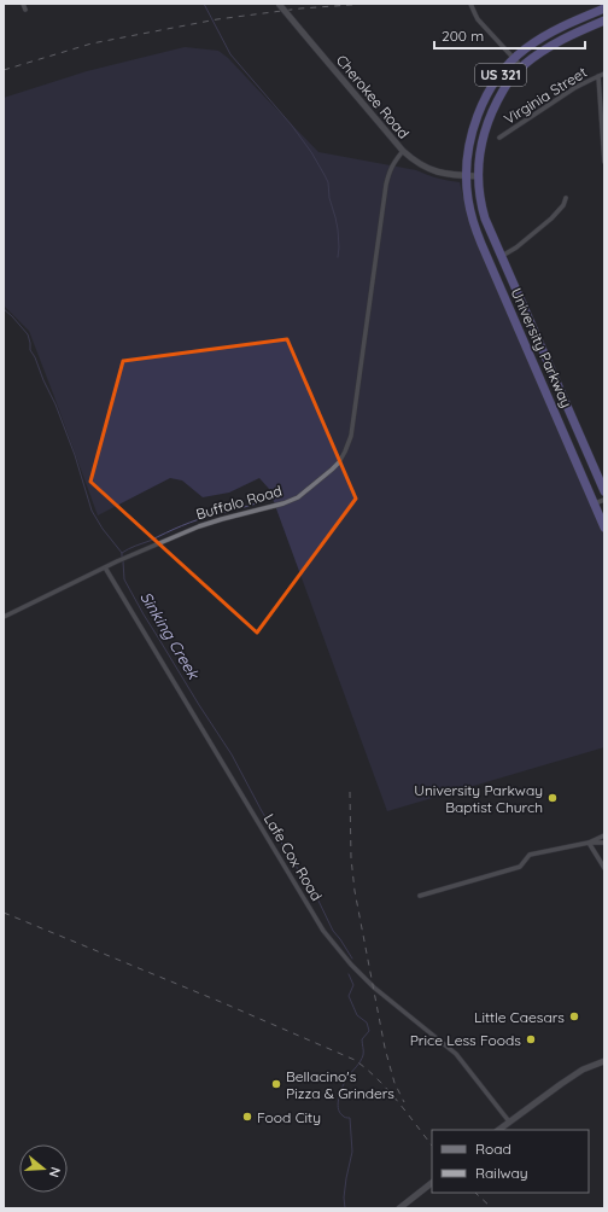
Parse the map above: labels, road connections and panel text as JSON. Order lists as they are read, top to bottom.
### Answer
{
  "streets": {
    "highway": ["US 321", "University Parkway"],
    "main road": ["Cherokee Road"],
    "street": ["Virginia Street", "Buffalo Road", "Lafe Cox Road"]
  },
  "crossings": [
    ["Cherokee Road", "University Parkway"],
    ["Cherokee Road", "Buffalo Road"],
    ["Buffalo Road", "Lafe Cox Road"]
  ],
  "water": ["Sinking Creek"],
  "places": [
    "University Parkway Baptist Church",
    "Little Caesars",
    "Price Less Foods",
    "Bellacino's Pizza & Grinders",
    "Food City"
  ],
  "legend": ["Road", "Railway"],
  "scale_bar": "200 m",
  "north": "right"
}
